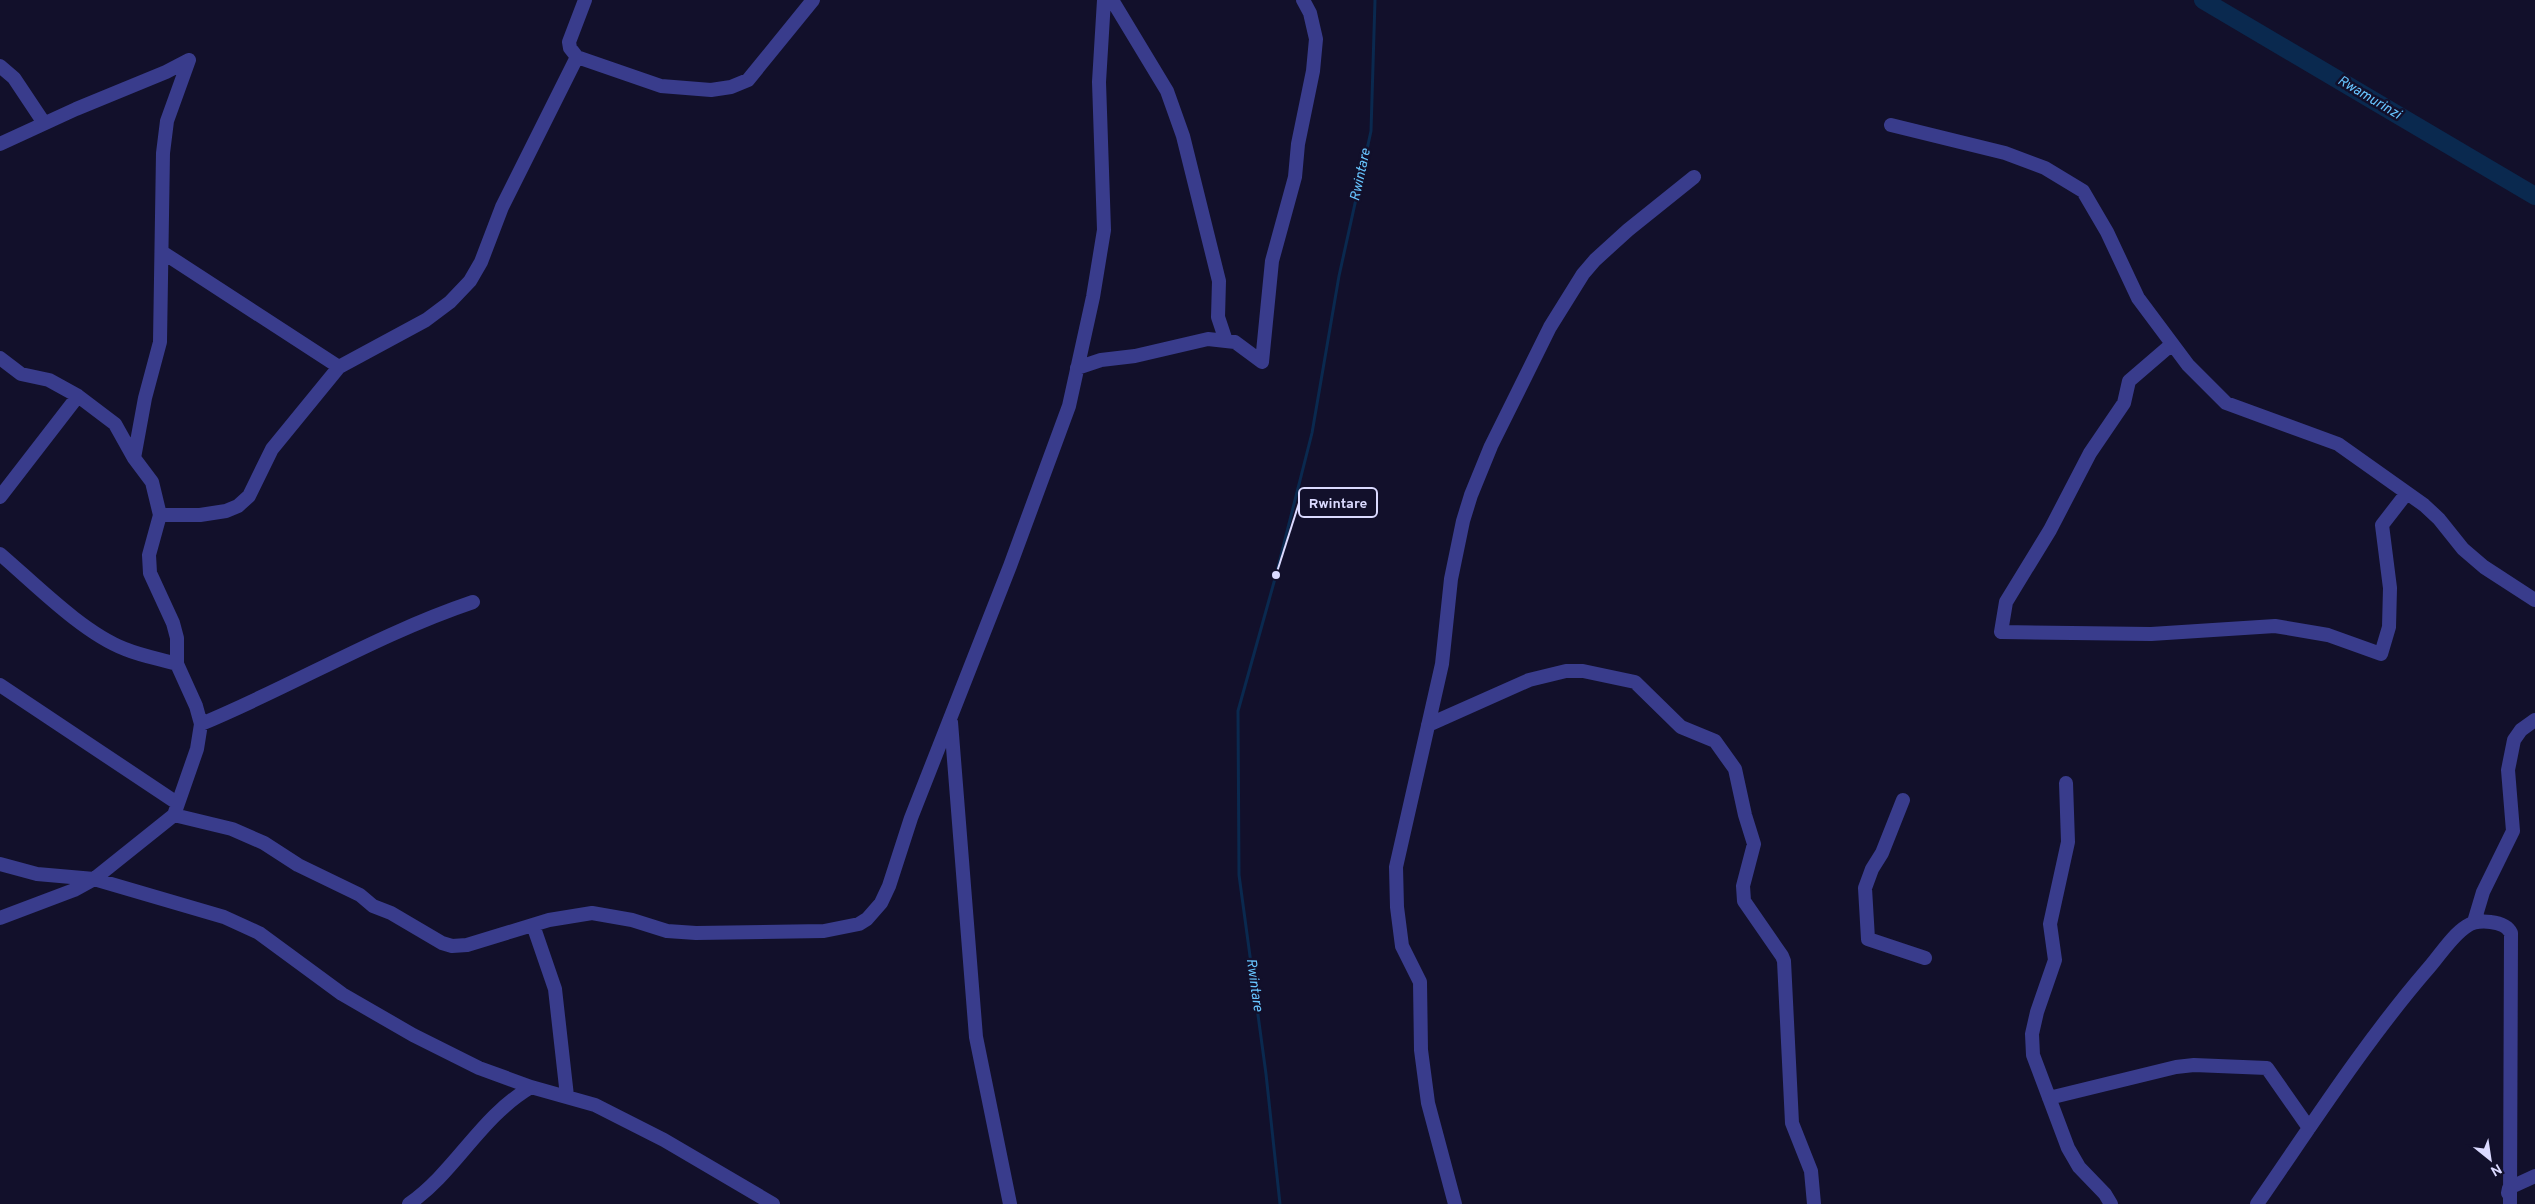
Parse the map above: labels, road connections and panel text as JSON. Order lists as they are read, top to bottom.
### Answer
{
  "water": ["Rwamurinzi", "Rwintare"],
  "places": ["Rwintare"],
  "north": "bottom right"
}
